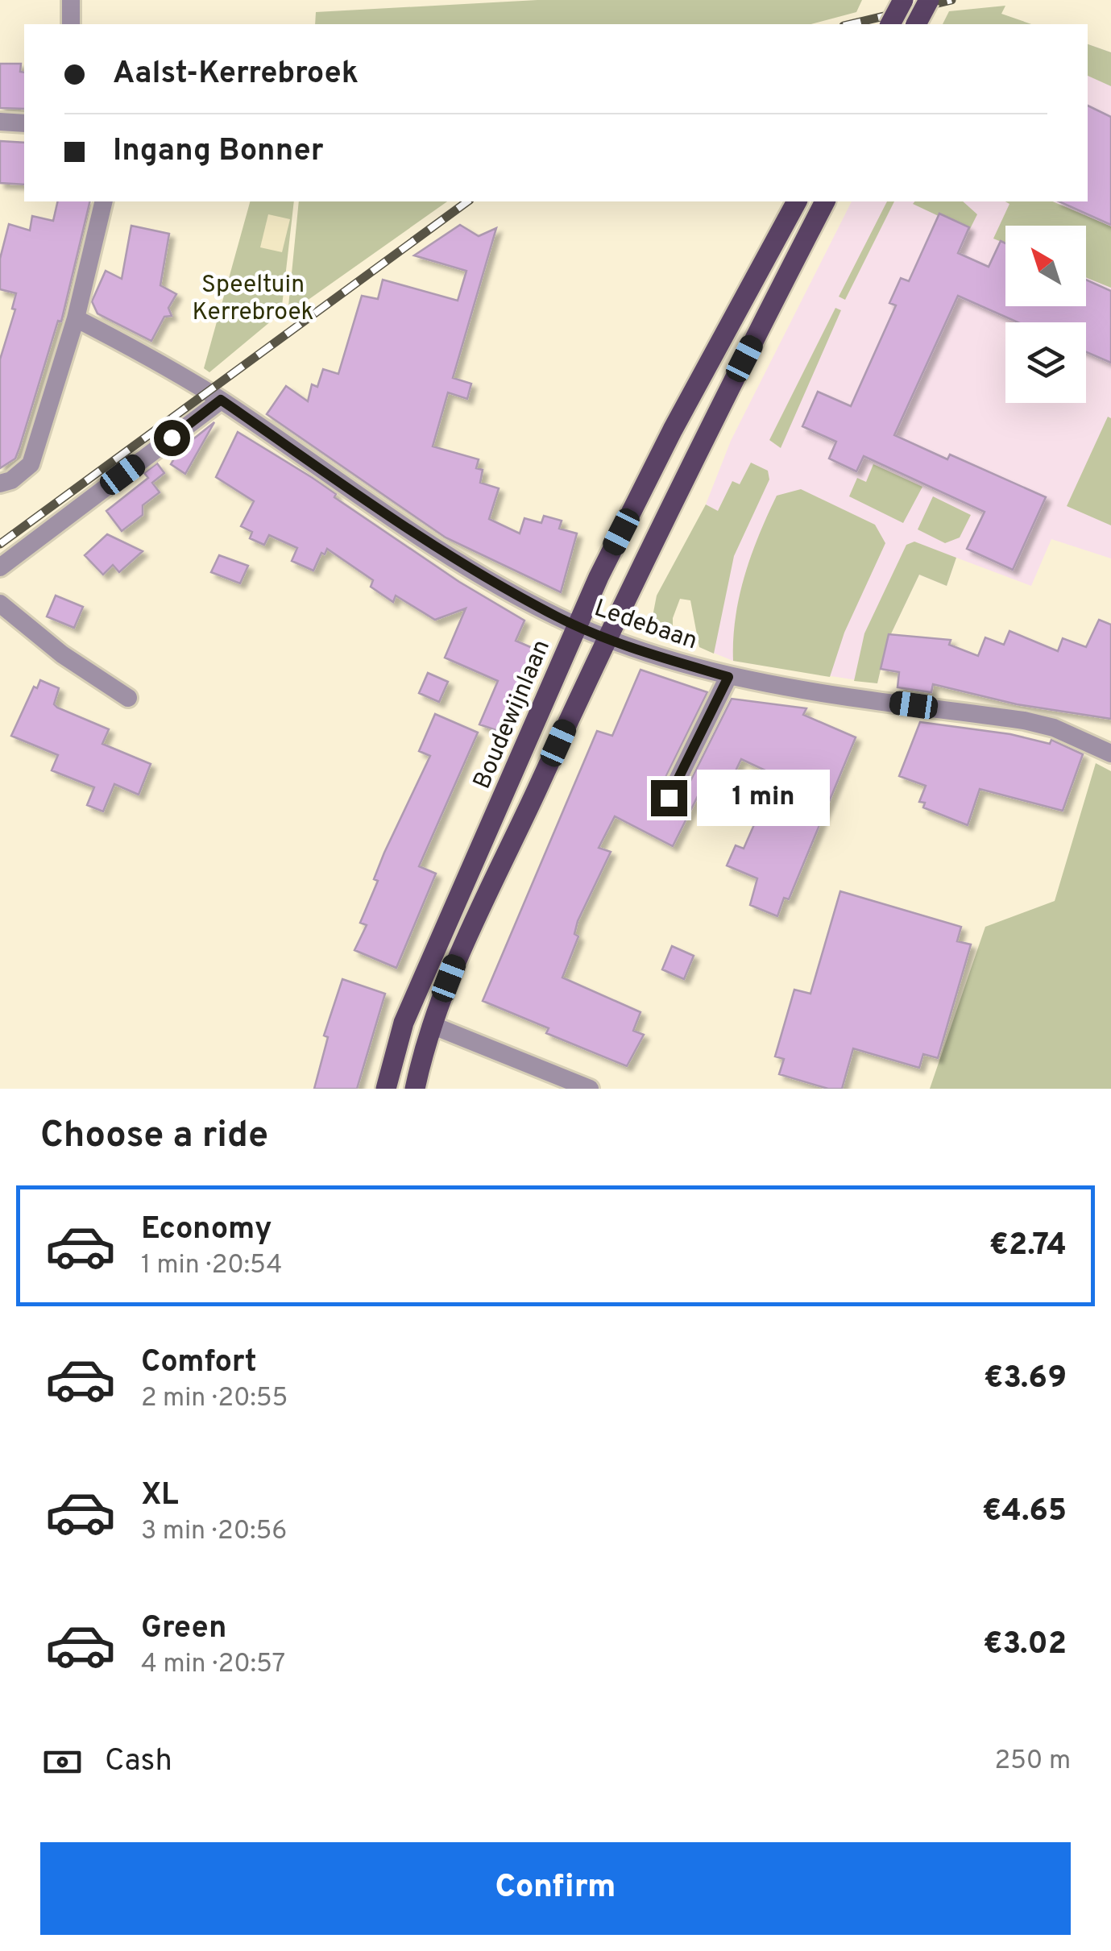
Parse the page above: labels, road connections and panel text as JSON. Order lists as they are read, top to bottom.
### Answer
{
  "streets": {
    "main road": ["Boudewijnlaan"],
    "street": ["Ledebaan"]
  },
  "crossings": [
    ["Ledebaan", "Boudewijnlaan"]
  ],
  "parks": ["Speeltuin Kerrebroek"],
  "north": "top left",
  "page": {
    "banner": ["Aalst-Kerrebroek", "Ingang Bonner"],
    "bubble": "1 min",
    "heading": "Choose a ride",
    "list": [
      {
        "name": "Economy",
        "note": "1 min · 20:54",
        "value": "€2.74"
      },
      {
        "name": "Comfort",
        "note": "2 min · 20:55",
        "value": "€3.69"
      },
      {
        "name": "XL",
        "note": "3 min · 20:56",
        "value": "€4.65"
      },
      {
        "name": "Green",
        "note": "4 min · 20:57",
        "value": "€3.02"
      }
    ],
    "pay": ["Cash", "250 m"],
    "buttons": "Confirm"
  }
}
